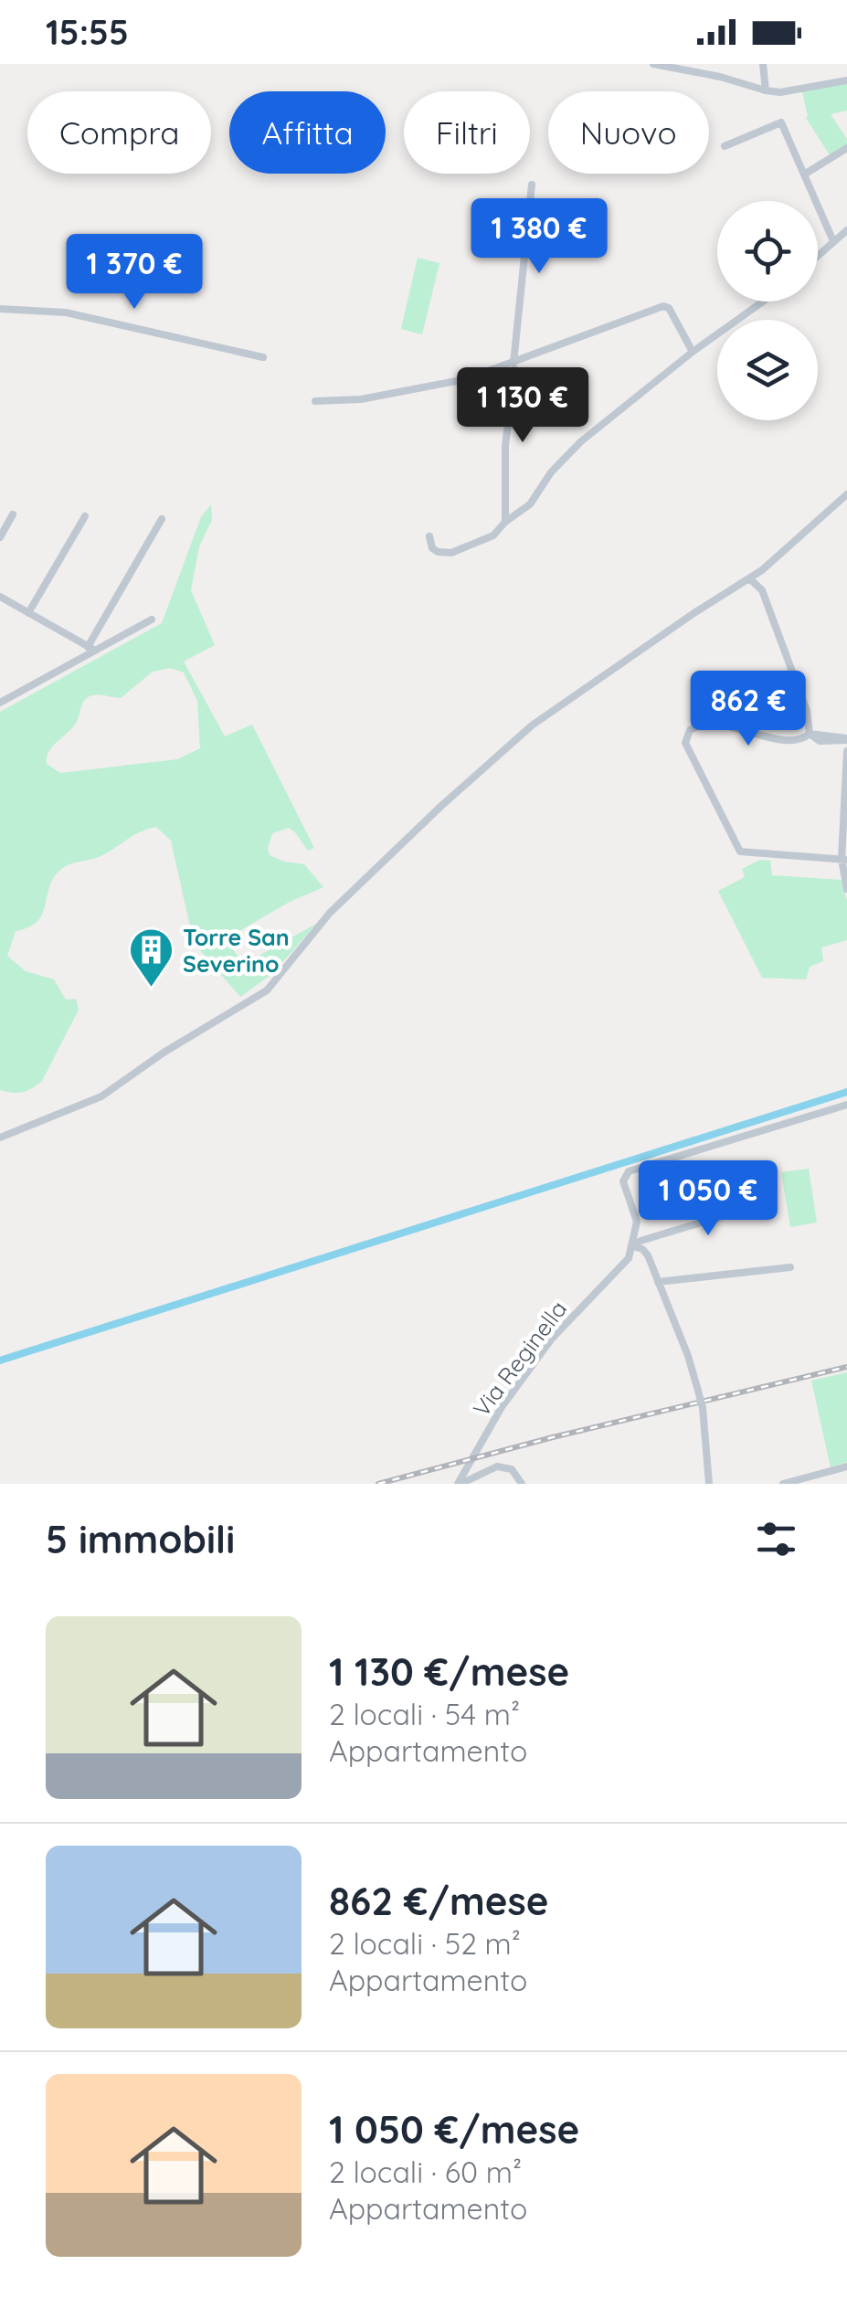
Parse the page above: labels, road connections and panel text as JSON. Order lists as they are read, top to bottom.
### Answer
{
  "streets": {
    "street": ["Via Reginella"]
  },
  "places": {
    "building": ["Torre San Severino"]
  },
  "page": {
    "status": "15:55",
    "chip": [
      "Compra",
      "Affitta",
      "Filtri",
      "Nuovo"
    ],
    "price": [
      "1 380 €",
      "1 370 €",
      "1 130 €",
      "862 €",
      "1 050 €"
    ],
    "heading": "5 immobili",
    "list": [
      {
        "name": "1 130 €/mese",
        "note": "2 locali · 54 m² · Appartamento"
      },
      {
        "name": "862 €/mese",
        "note": "2 locali · 52 m² · Appartamento"
      },
      {
        "name": "1 050 €/mese",
        "note": "2 locali · 60 m² · Appartamento"
      }
    ]
  }
}
